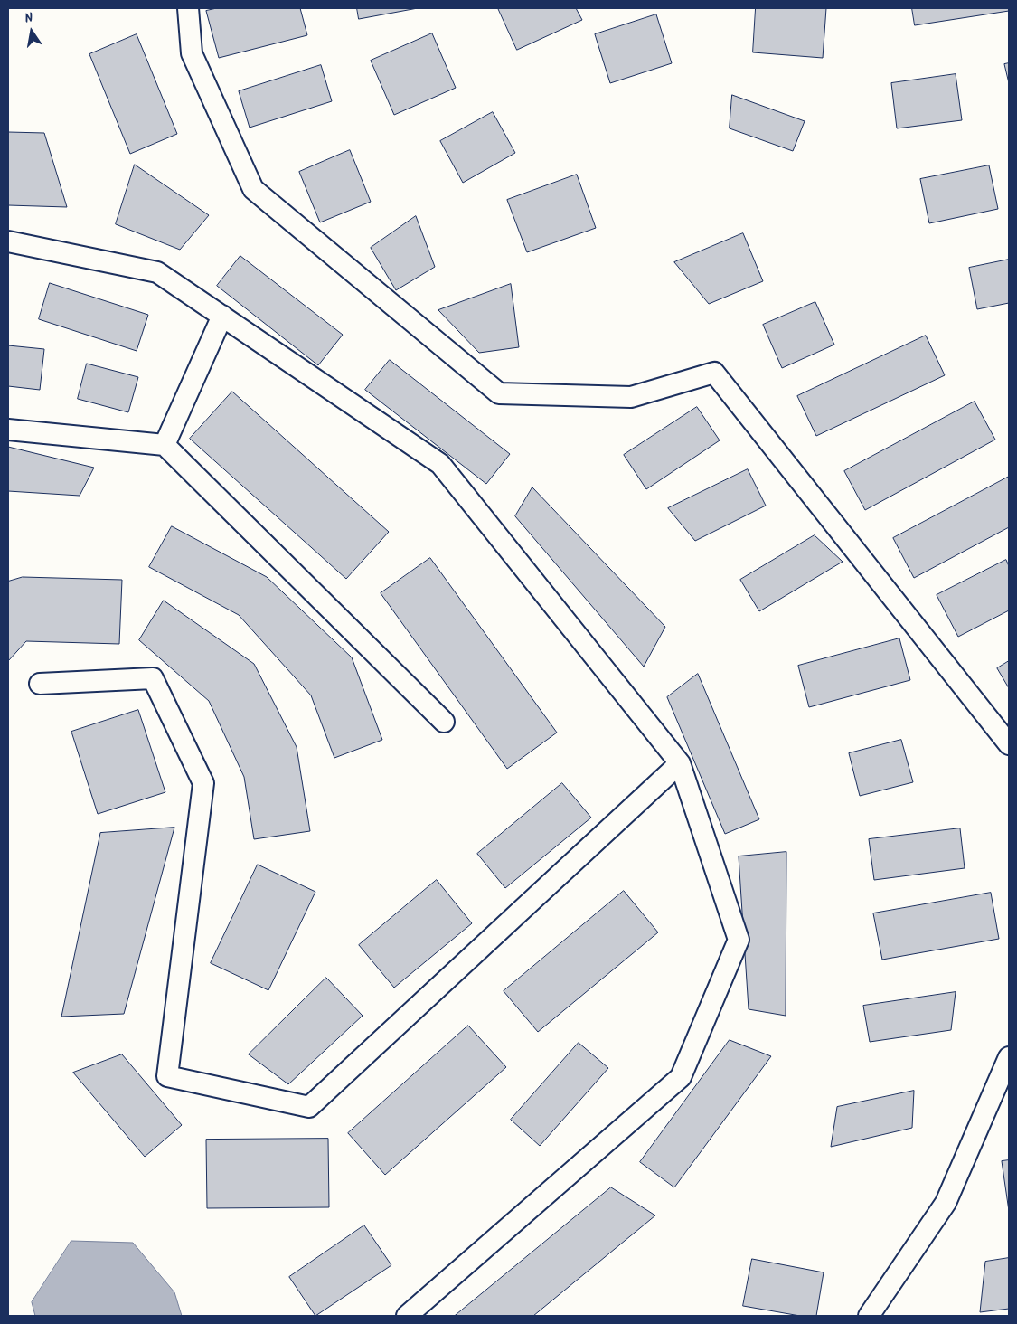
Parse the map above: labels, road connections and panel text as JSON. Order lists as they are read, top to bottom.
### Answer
{
  "north": "top"
}
